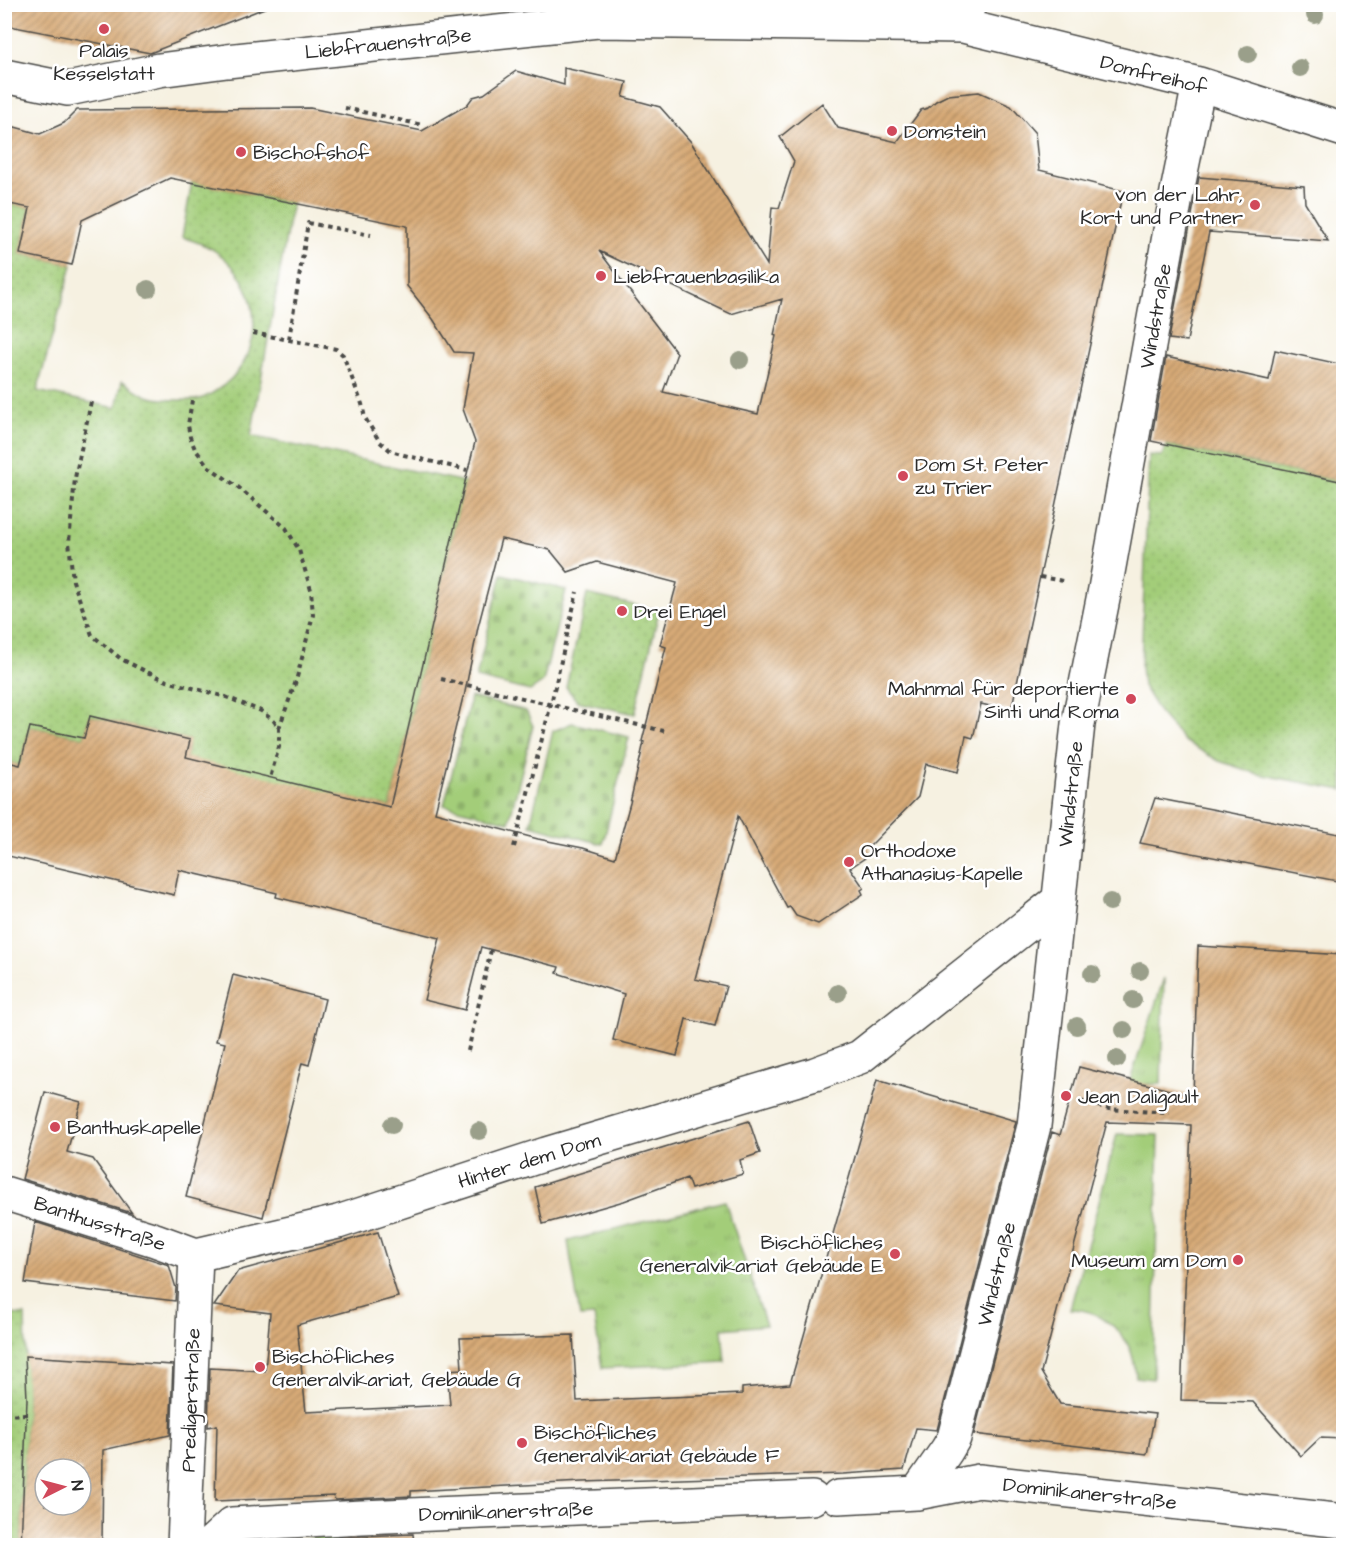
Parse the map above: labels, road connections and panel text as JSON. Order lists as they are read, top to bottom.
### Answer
{
  "streets": {
    "street": [
      "Liebfrauenstraße",
      "Domfreihof",
      "Windstraße",
      "Hinter dem Dom",
      "Banthusstraße",
      "Predigerstraße",
      "Dominikanerstraße"
    ]
  },
  "crossings": [
    ["Liebfrauenstraße", "Domfreihof"],
    ["Domfreihof", "Windstraße"],
    ["Windstraße", "Hinter dem Dom"],
    ["Windstraße", "Dominikanerstraße"],
    ["Hinter dem Dom", "Banthusstraße"],
    ["Hinter dem Dom", "Predigerstraße"],
    ["Banthusstraße", "Predigerstraße"]
  ],
  "places": [
    "Palais Kesselstatt",
    "Domstein",
    "Bischofshof",
    "von der Lahr, Kort und Partner",
    "Liebfrauenbasilika",
    "Dom St. Peter zu Trier",
    "Drei Engel",
    "Mahnmal für deportierte Sinti und Roma",
    "Orthodoxe Athanasius-Kapelle",
    "Jean Daligault",
    "Banthuskapelle",
    "Bischöfliches Generalvikariat Gebäude E",
    "Museum am Dom",
    "Bischöfliches Generalvikariat, Gebäude G",
    "Bischöfliches Generalvikariat Gebäude F"
  ],
  "north": "right"
}
